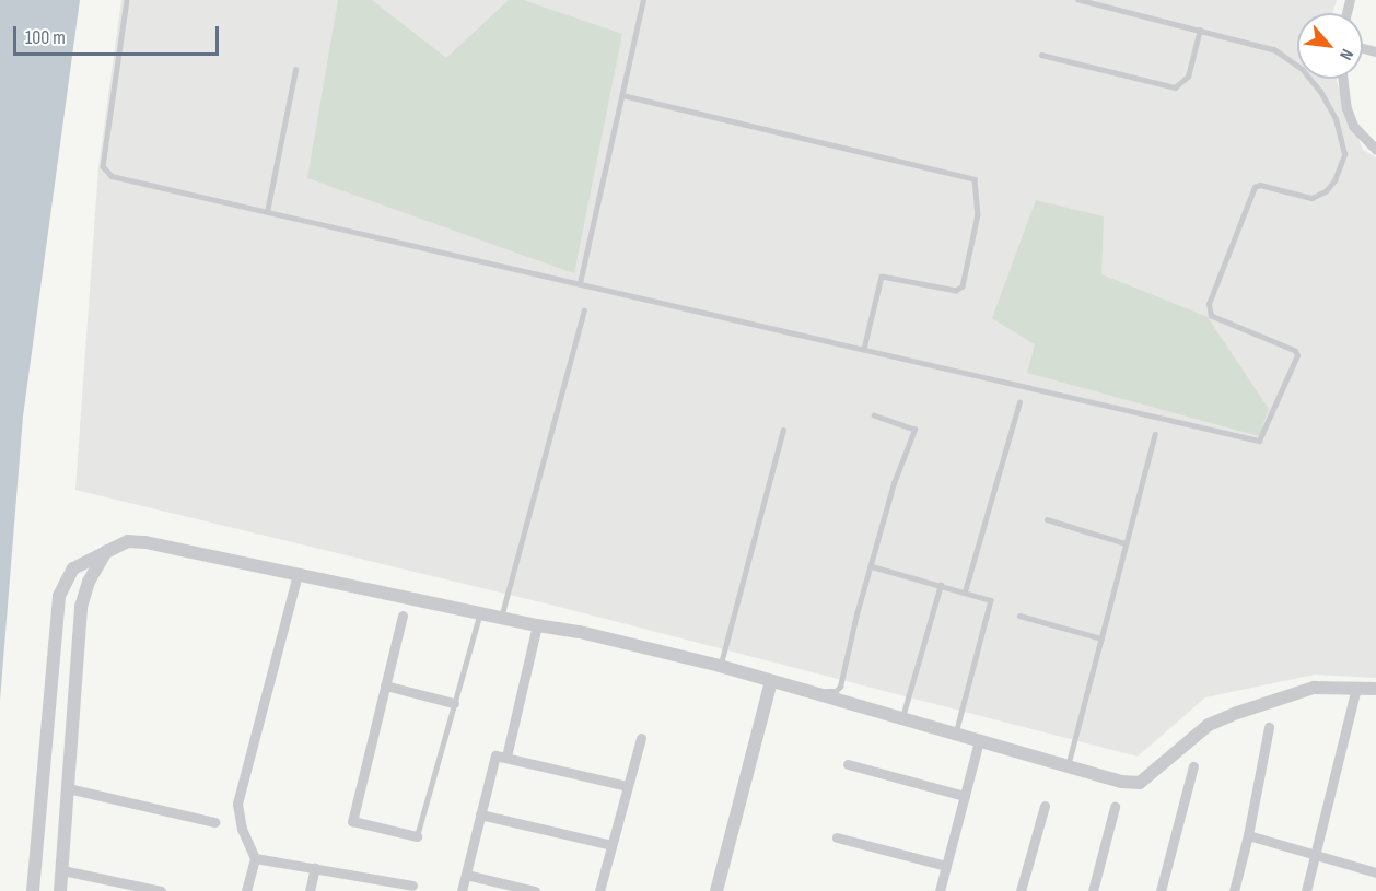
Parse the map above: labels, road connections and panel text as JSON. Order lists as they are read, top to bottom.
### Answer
{
  "scale_bar": "100 m",
  "north": "bottom right"
}
